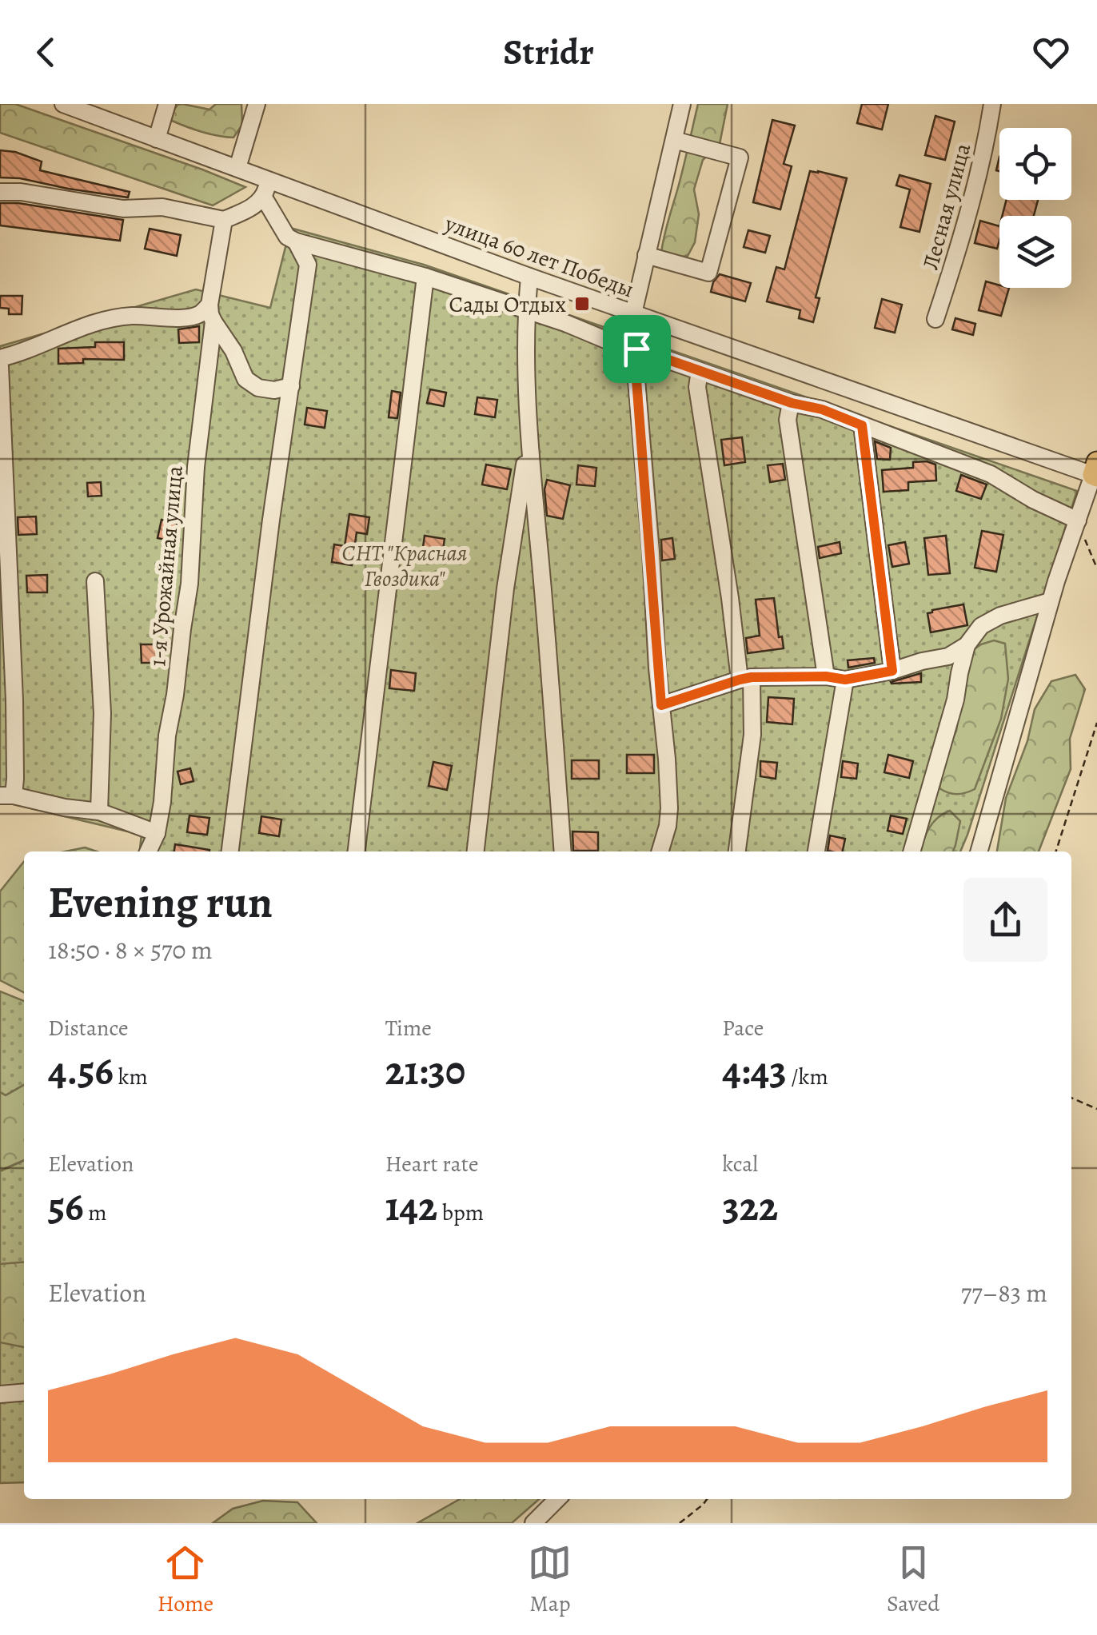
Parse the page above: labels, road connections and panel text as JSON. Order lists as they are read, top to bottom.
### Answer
{
  "streets": {
    "street": ["Лесная улица", "улица 60 лет Победы", "1-я Урожайная улица"]
  },
  "parks": ["СНТ \"Красная Гвоздика\""],
  "places": {
    "transit": ["Сады Отдых"]
  },
  "page": {
    "header": "Stridr",
    "heading": ["Evening run", "18:50 · 8 × 570 m"],
    "stats": [
      ["Distance", "4.56 km"],
      ["Time", "21:30"],
      ["Pace", "4:43 /km"],
      ["Elevation", "56 m"],
      ["Heart rate", "142 bpm"],
      ["kcal", "322"]
    ],
    "chart": ["Elevation", "77–83 m"],
    "tabs": ["Home", "Map", "Saved"]
  }
}
